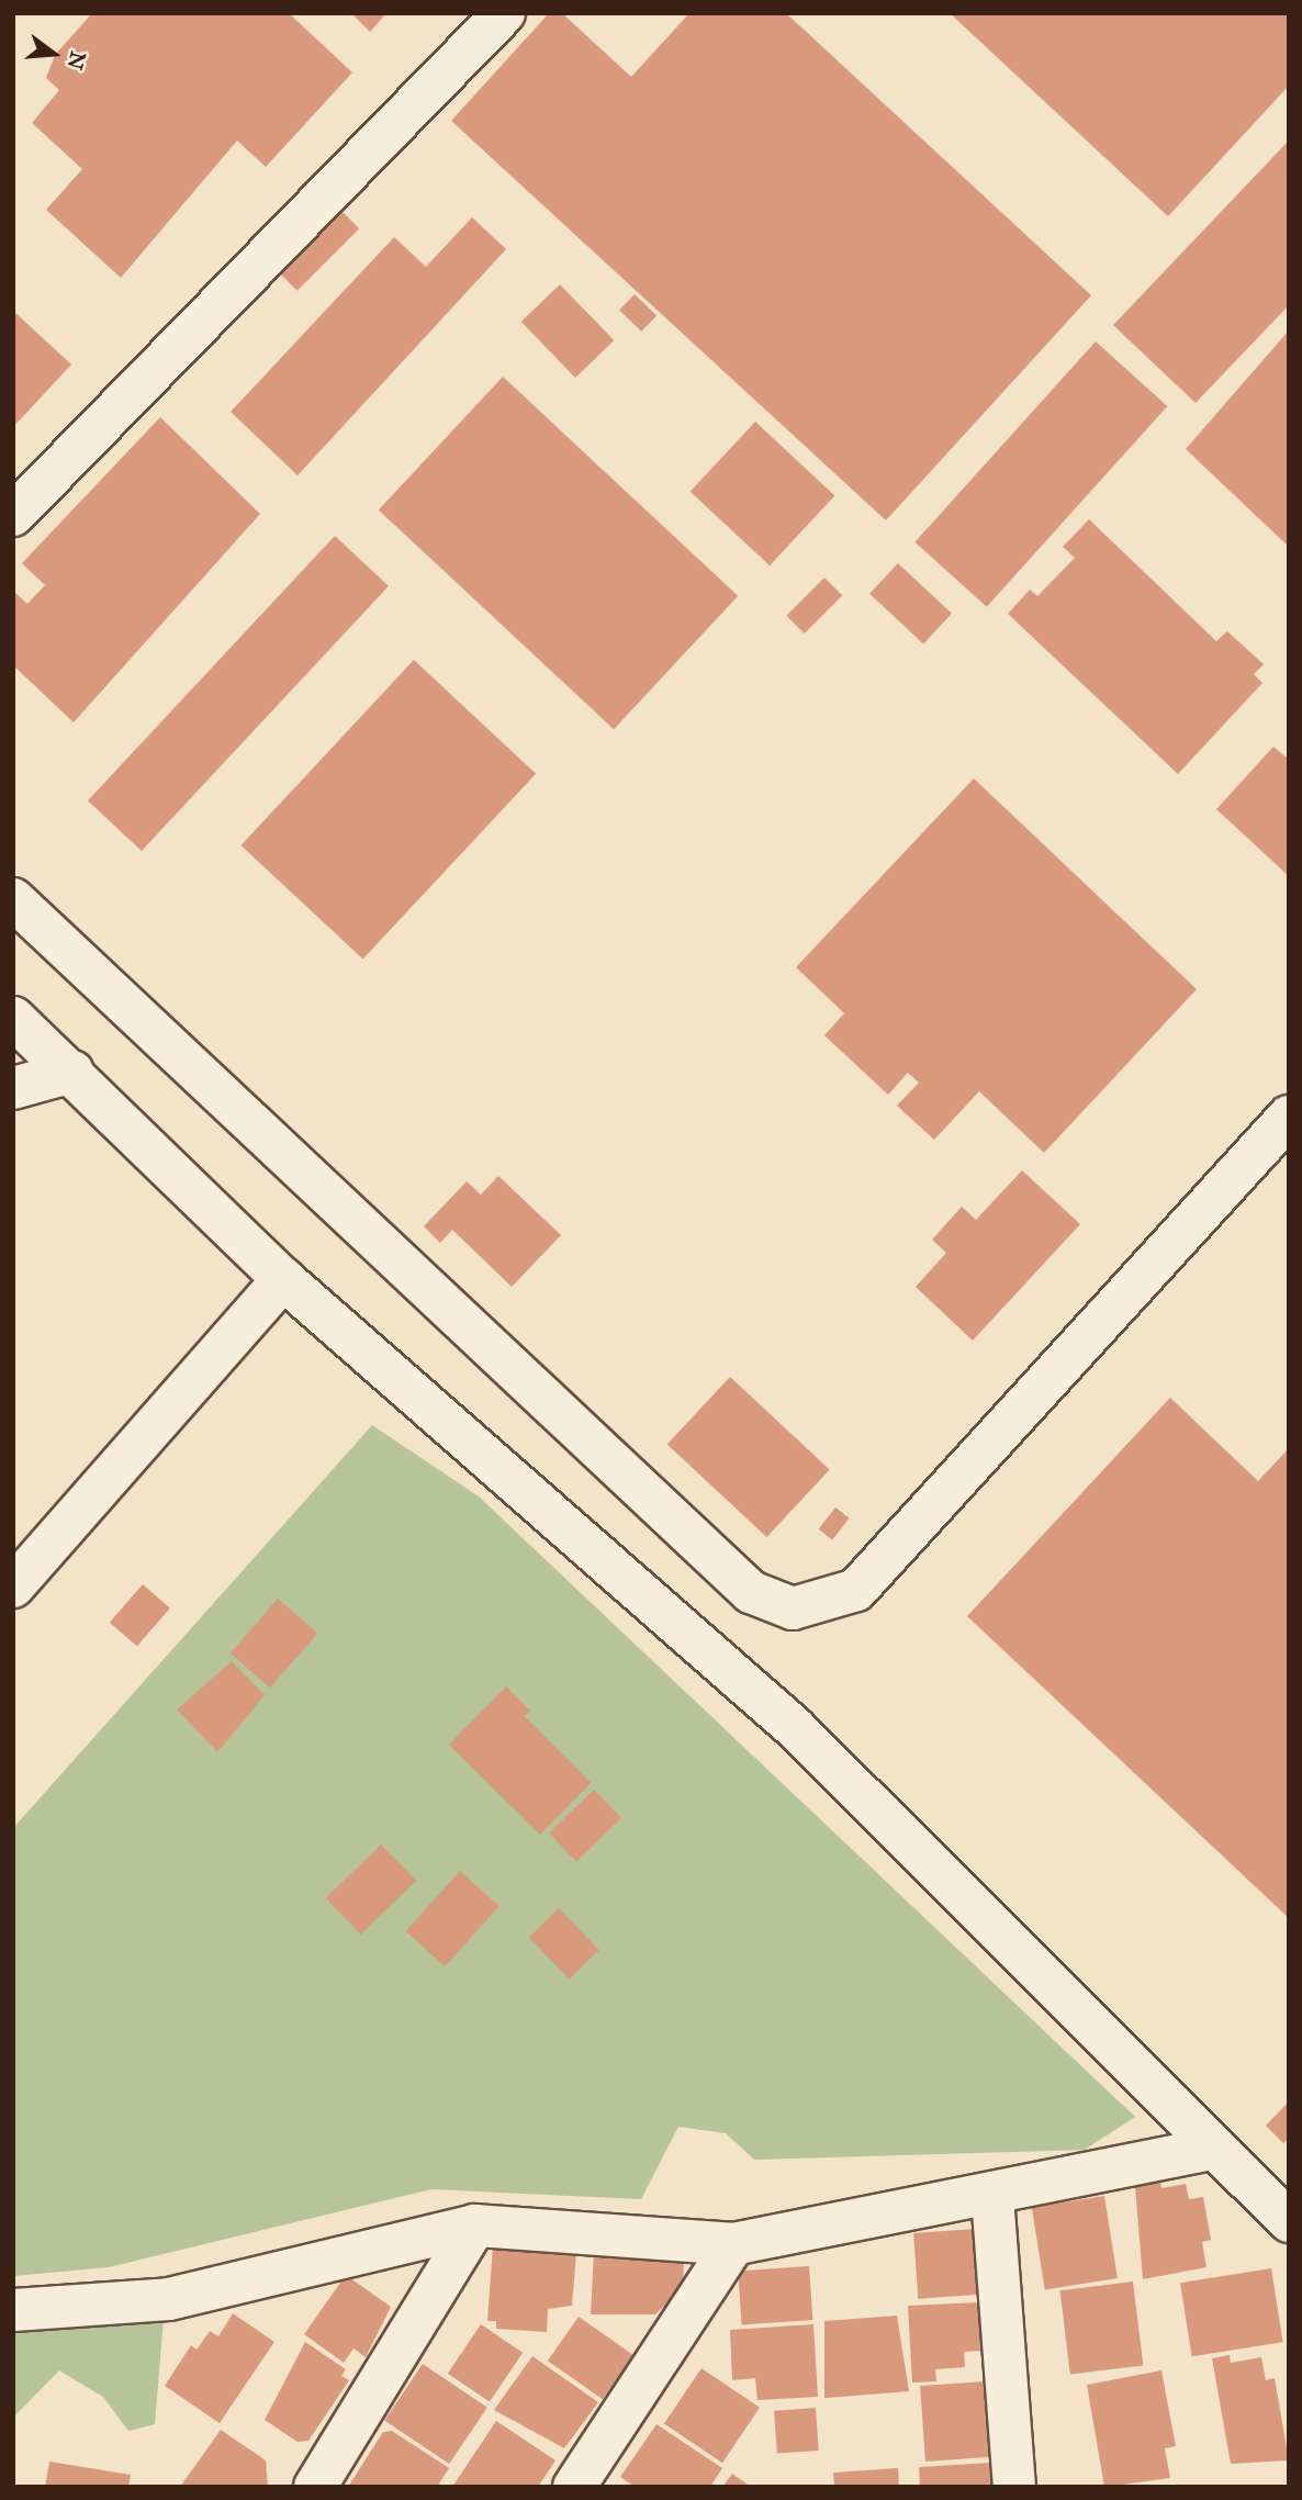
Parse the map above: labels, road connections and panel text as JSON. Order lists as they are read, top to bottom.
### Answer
{
  "north": "right"
}
